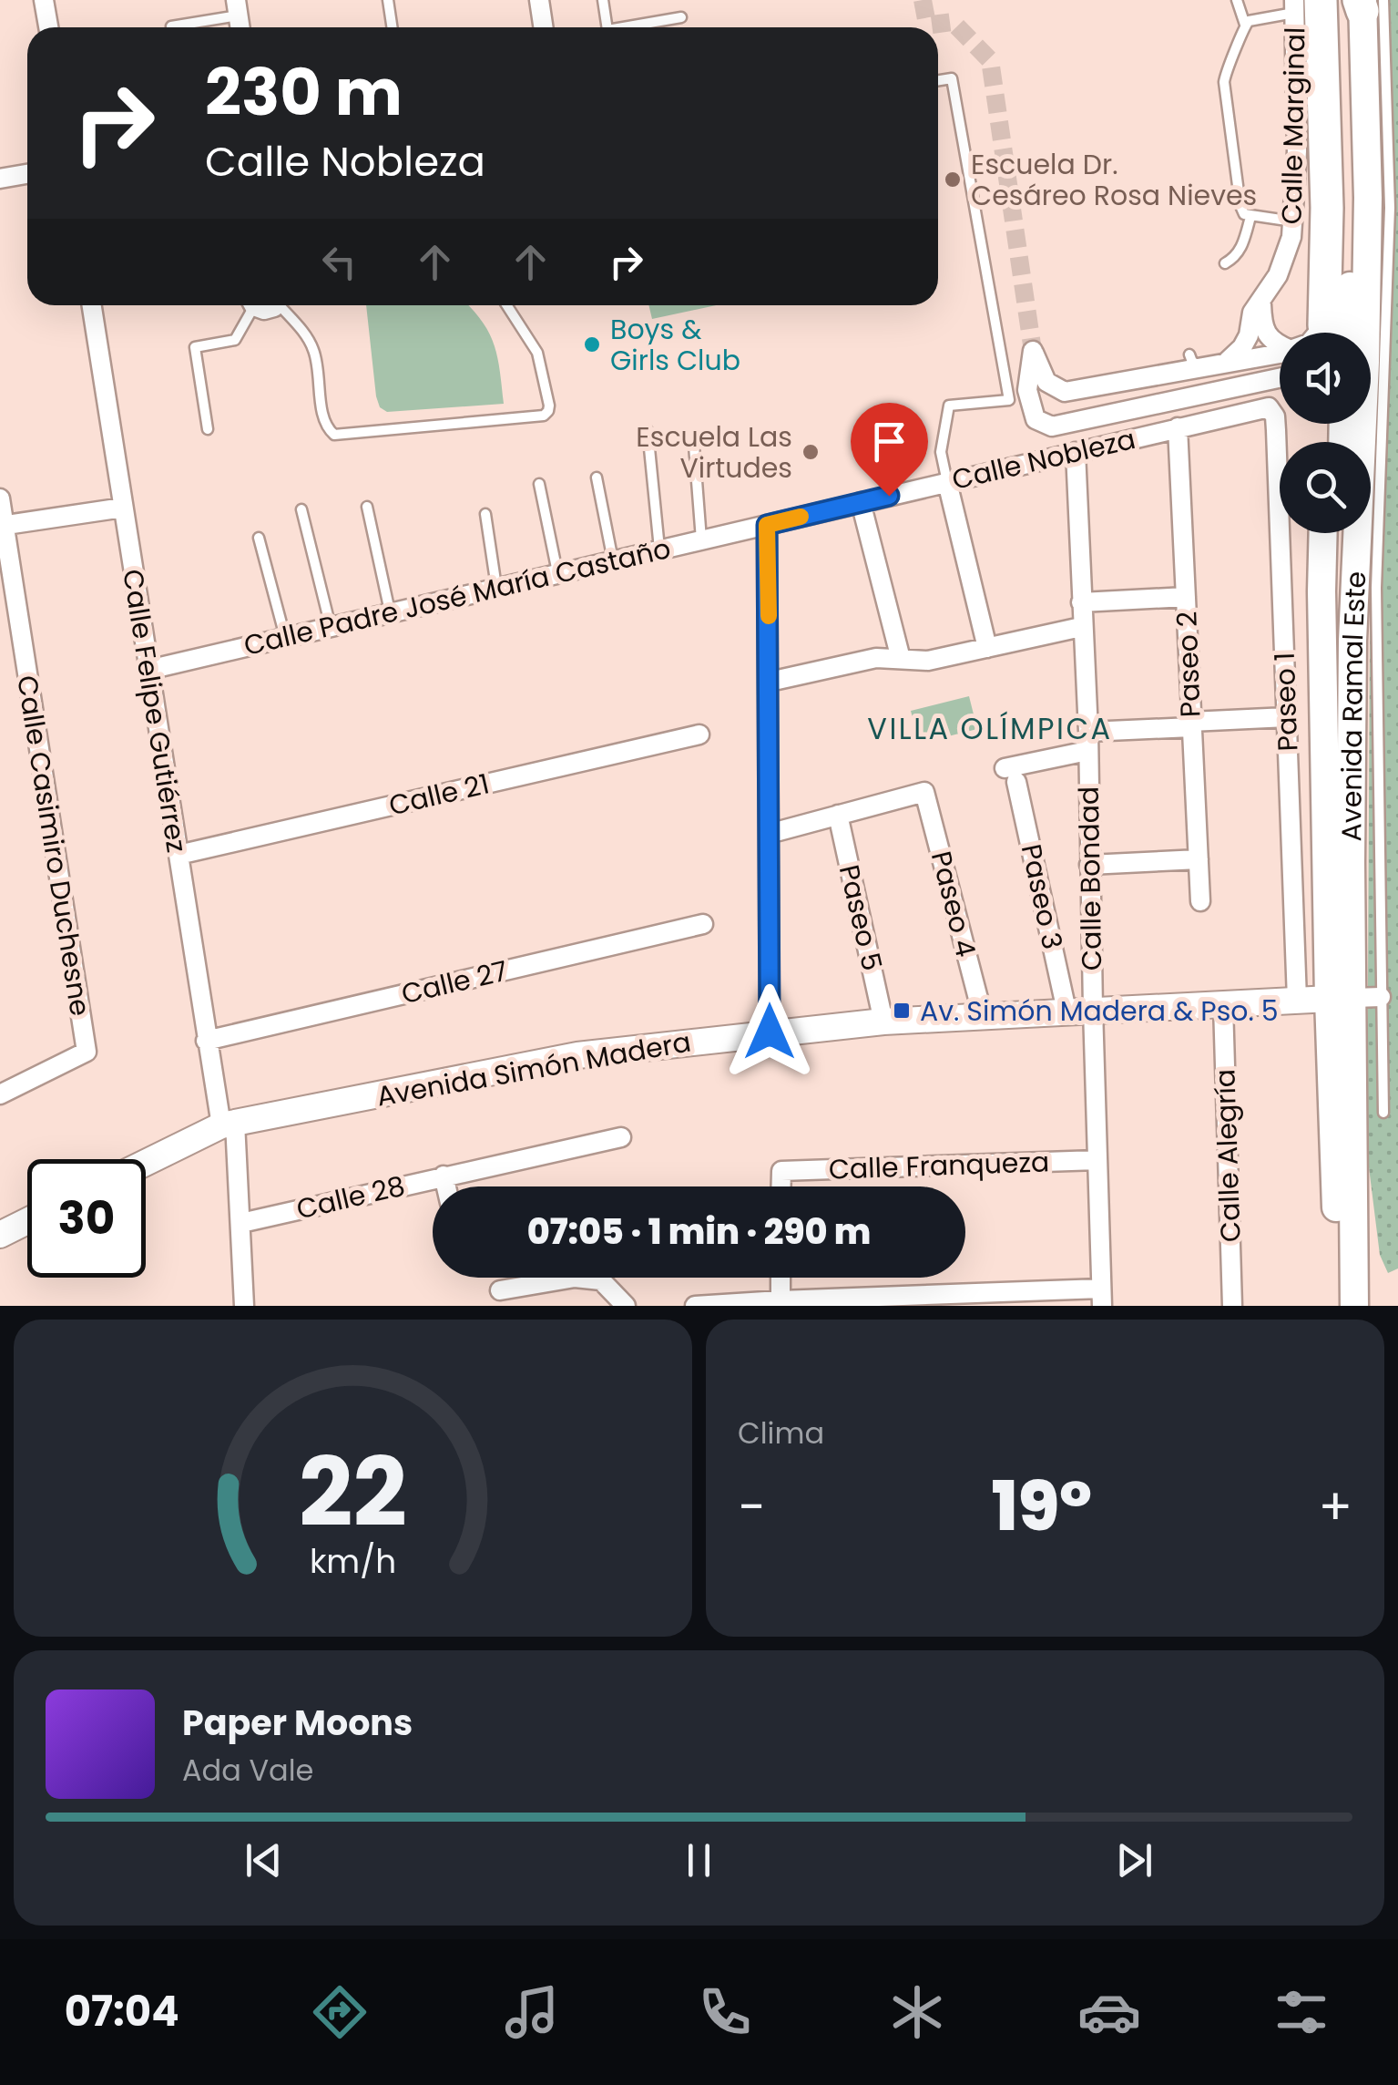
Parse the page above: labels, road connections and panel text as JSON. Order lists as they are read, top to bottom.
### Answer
{
  "streets": {
    "main road": ["Avenida Ramal Este"],
    "street": [
      "Calle Marginal",
      "Calle Nobleza",
      "Calle Padre José María Castaño",
      "Paseo 2",
      "Paseo 1",
      "Calle Felipe Gutiérrez",
      "Calle 21",
      "Calle Casimiro Duchesne",
      "Calle Bondad",
      "Paseo 3",
      "Paseo 4",
      "Paseo 5",
      "Calle 27",
      "Avenida Simón Madera",
      "Calle Alegría",
      "Calle Franqueza",
      "Calle 28"
    ]
  },
  "crossings": [
    ["Calle Nobleza", "Calle Padre José María Castaño"],
    ["Calle Nobleza", "Paseo 2"],
    ["Calle Nobleza", "Paseo 1"],
    ["Calle Nobleza", "Calle Bondad"],
    ["Calle Padre José María Castaño", "Calle Felipe Gutiérrez"],
    ["Paseo 1", "Avenida Simón Madera"],
    ["Avenida Ramal Este", "Avenida Simón Madera"],
    ["Calle Felipe Gutiérrez", "Calle 21"],
    ["Calle Felipe Gutiérrez", "Calle 27"],
    ["Calle Felipe Gutiérrez", "Avenida Simón Madera"],
    ["Calle Felipe Gutiérrez", "Calle 28"],
    ["Calle Bondad", "Paseo 3"],
    ["Calle Bondad", "Avenida Simón Madera"],
    ["Calle Bondad", "Calle Franqueza"],
    ["Paseo 3", "Avenida Simón Madera"],
    ["Paseo 4", "Paseo 5"],
    ["Paseo 4", "Avenida Simón Madera"],
    ["Paseo 5", "Avenida Simón Madera"],
    ["Avenida Simón Madera", "Calle Alegría"]
  ],
  "districts": ["VILLA OLÍMPICA"],
  "places": {
    "other": ["Escuela Dr. Cesáreo Rosa Nieves", "Boys & Girls Club", "Escuela Las Virtudes"],
    "transit": ["Av. Simón Madera & Pso. 5"]
  },
  "page": {
    "turn": ["230 m", "Calle Nobleza"],
    "limit": "30",
    "trip": "07:05 · 1 min · 290 m",
    "tile": "Clima",
    "heat": ["−", "19°", "+"],
    "song": ["Paper Moons", "Ada Vale"],
    "tabs": "07:04",
    "gauge": ["22", "km/h"]
  }
}
